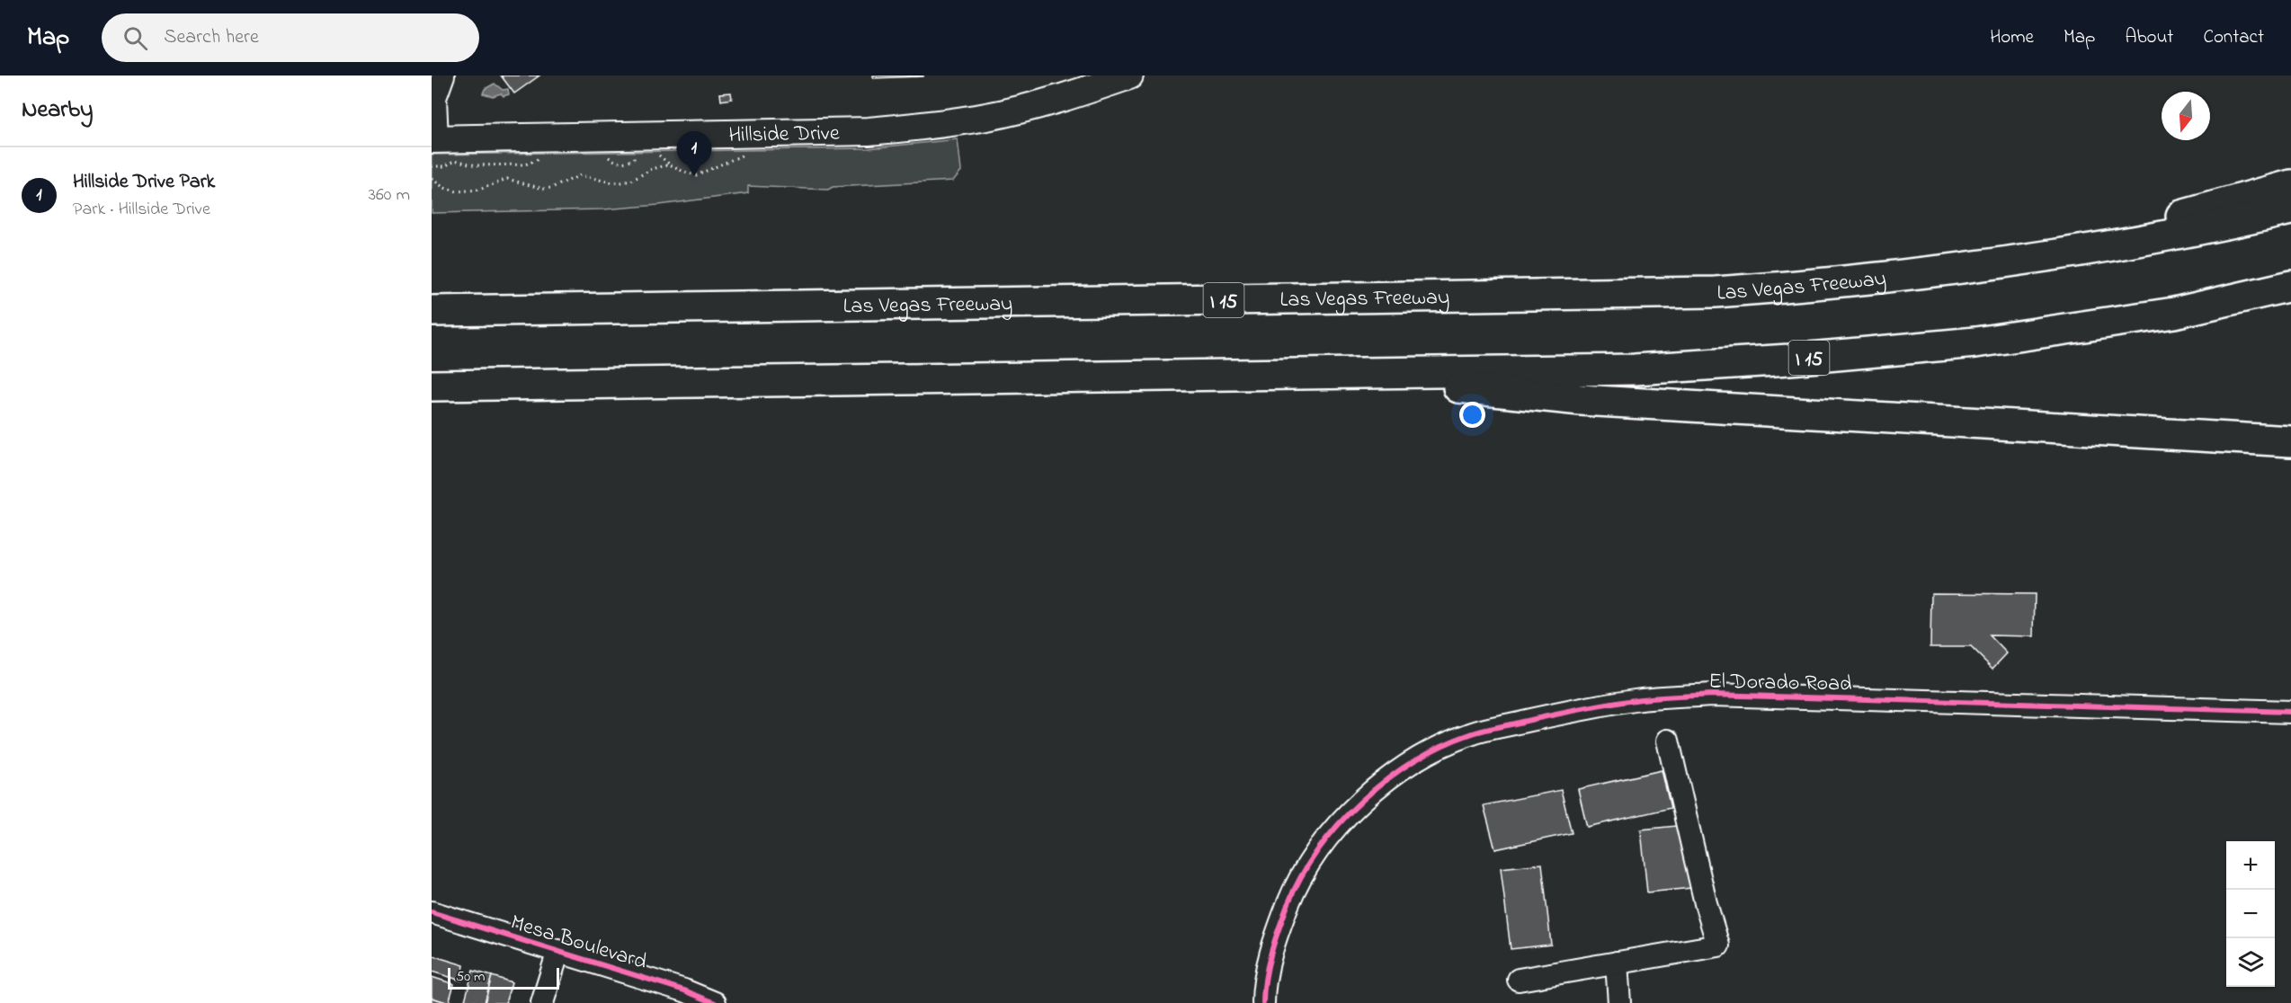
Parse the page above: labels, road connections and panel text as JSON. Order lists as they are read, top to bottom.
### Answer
{
  "streets": {
    "highway": ["Las Vegas Freeway", "I 15"],
    "main road": ["Hillside Drive"],
    "street": ["El Dorado Road", "Mesa Boulevard"]
  },
  "scale_bar": "50 m",
  "north": "bottom",
  "page": {
    "header": "Map",
    "search": "Search here",
    "nav": [
      "Home",
      "Map",
      "About",
      "Contact"
    ],
    "heading": "Nearby",
    "pins": "1",
    "list": [
      {
        "mark": "1",
        "name": "Hillside Drive Park",
        "note": "Park · Hillside Drive",
        "value": "360 m"
      }
    ],
    "map_buttons": ["+", "−"],
    "scale": "50 m"
  }
}
